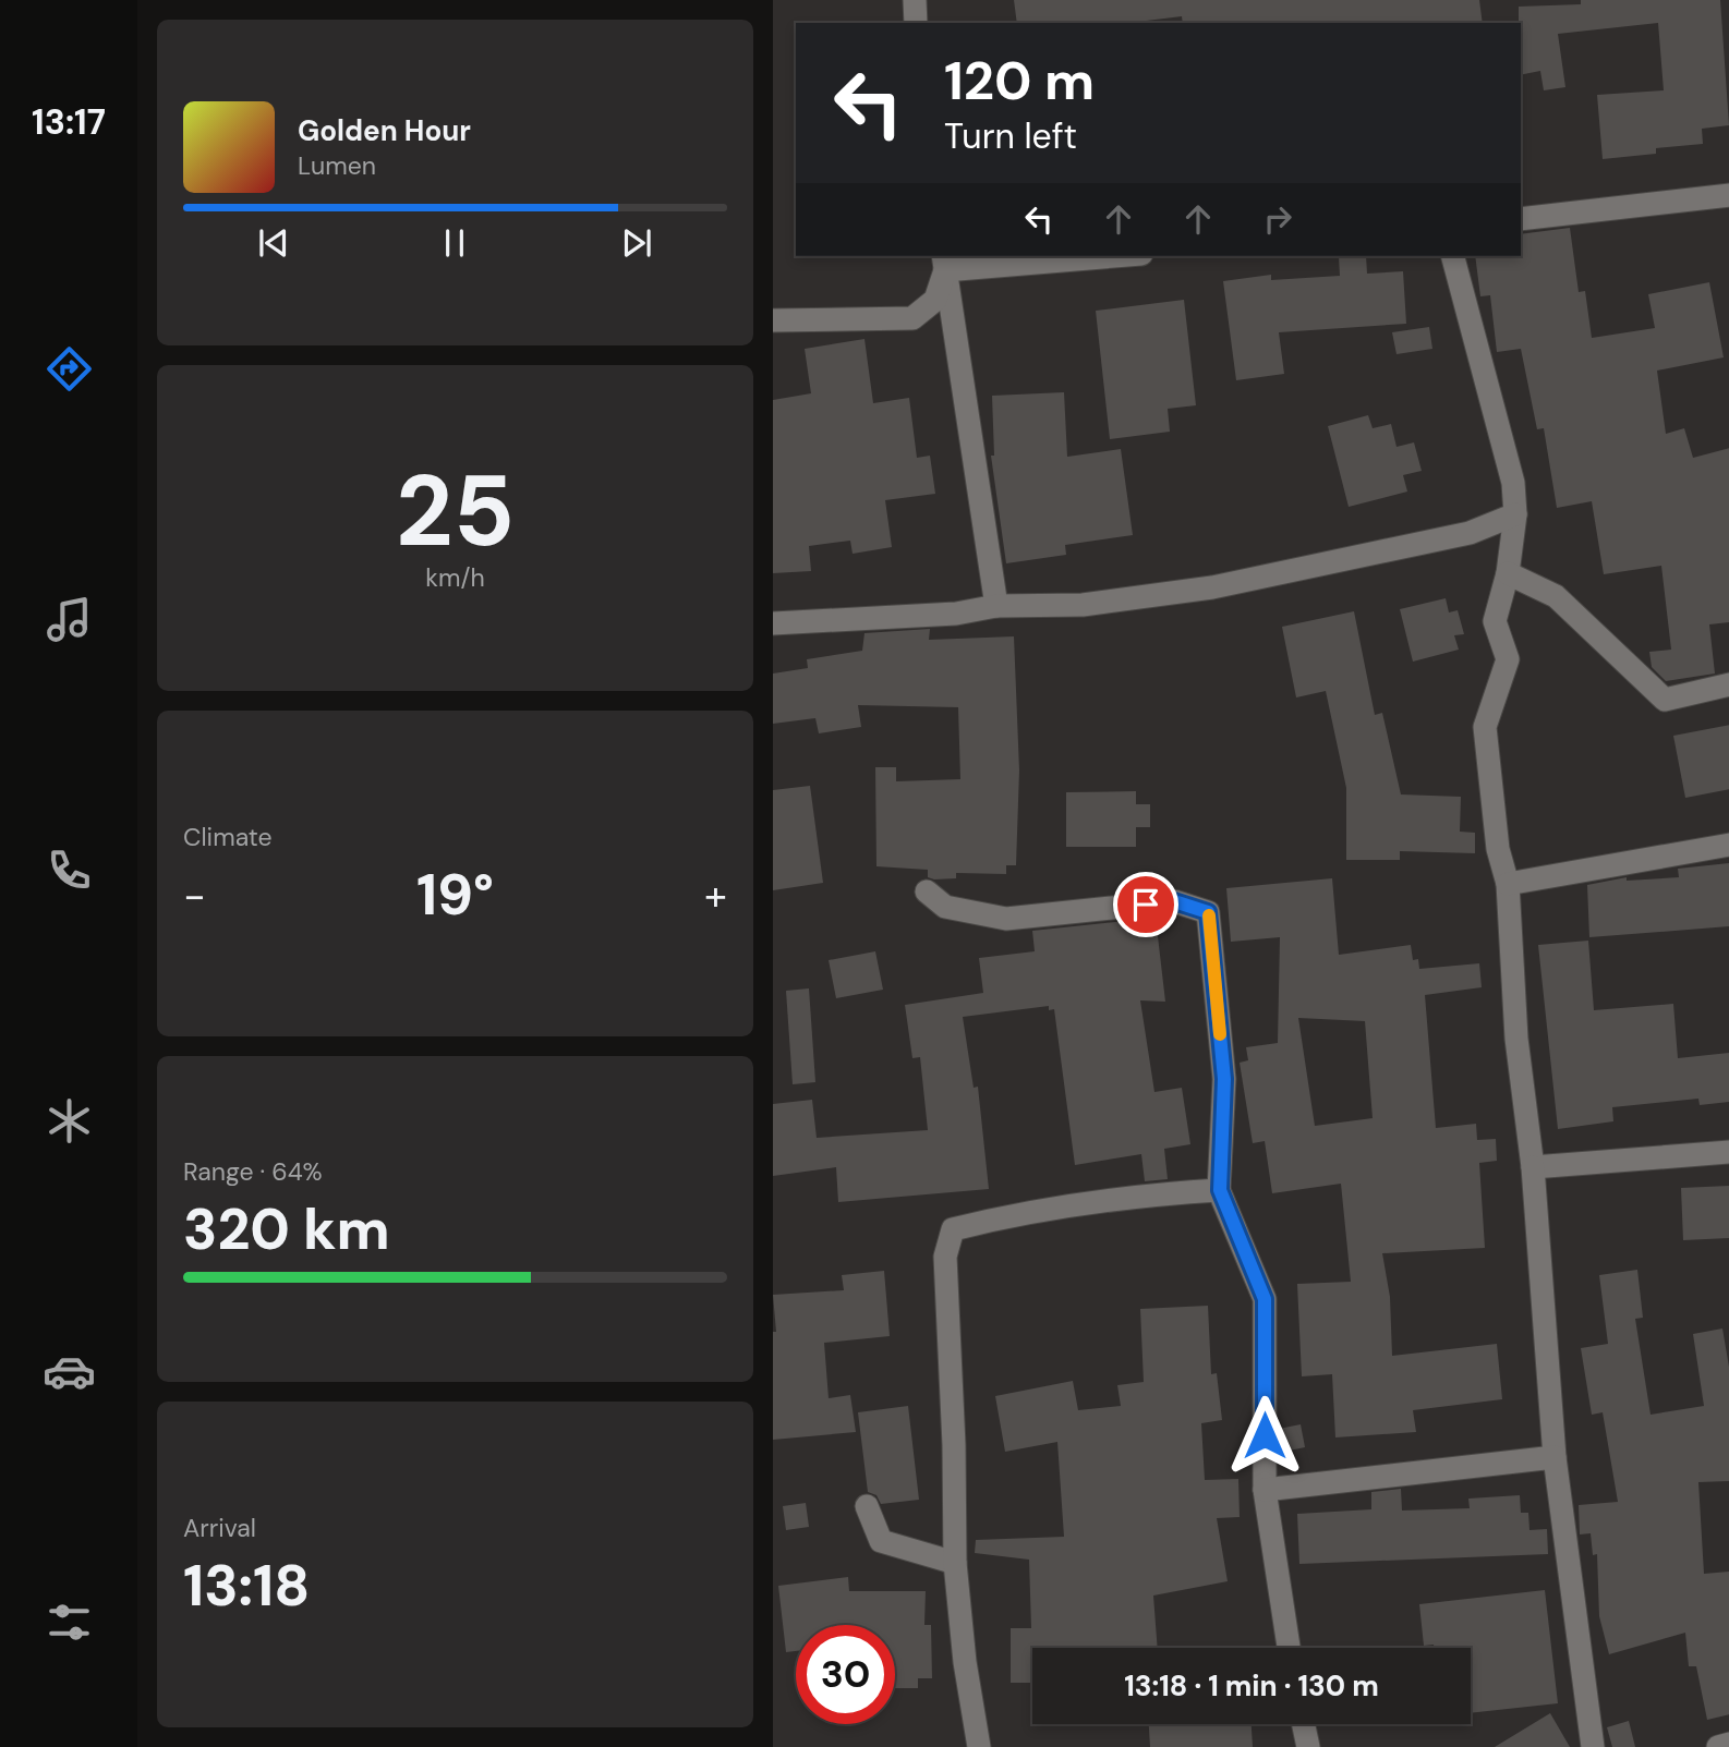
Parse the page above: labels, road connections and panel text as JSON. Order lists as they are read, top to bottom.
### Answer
{
  "page": {
    "tabs": "13:17",
    "turn": ["120 m", "Turn left"],
    "song": ["Golden Hour", "Lumen"],
    "tile": [
      ["25", "km/h"],
      "Climate",
      ["Range · 64%", "320 km"],
      ["Arrival", "13:18"]
    ],
    "heat": ["−", "19°", "+"],
    "limit": "30",
    "trip": "13:18 · 1 min · 130 m"
  }
}
